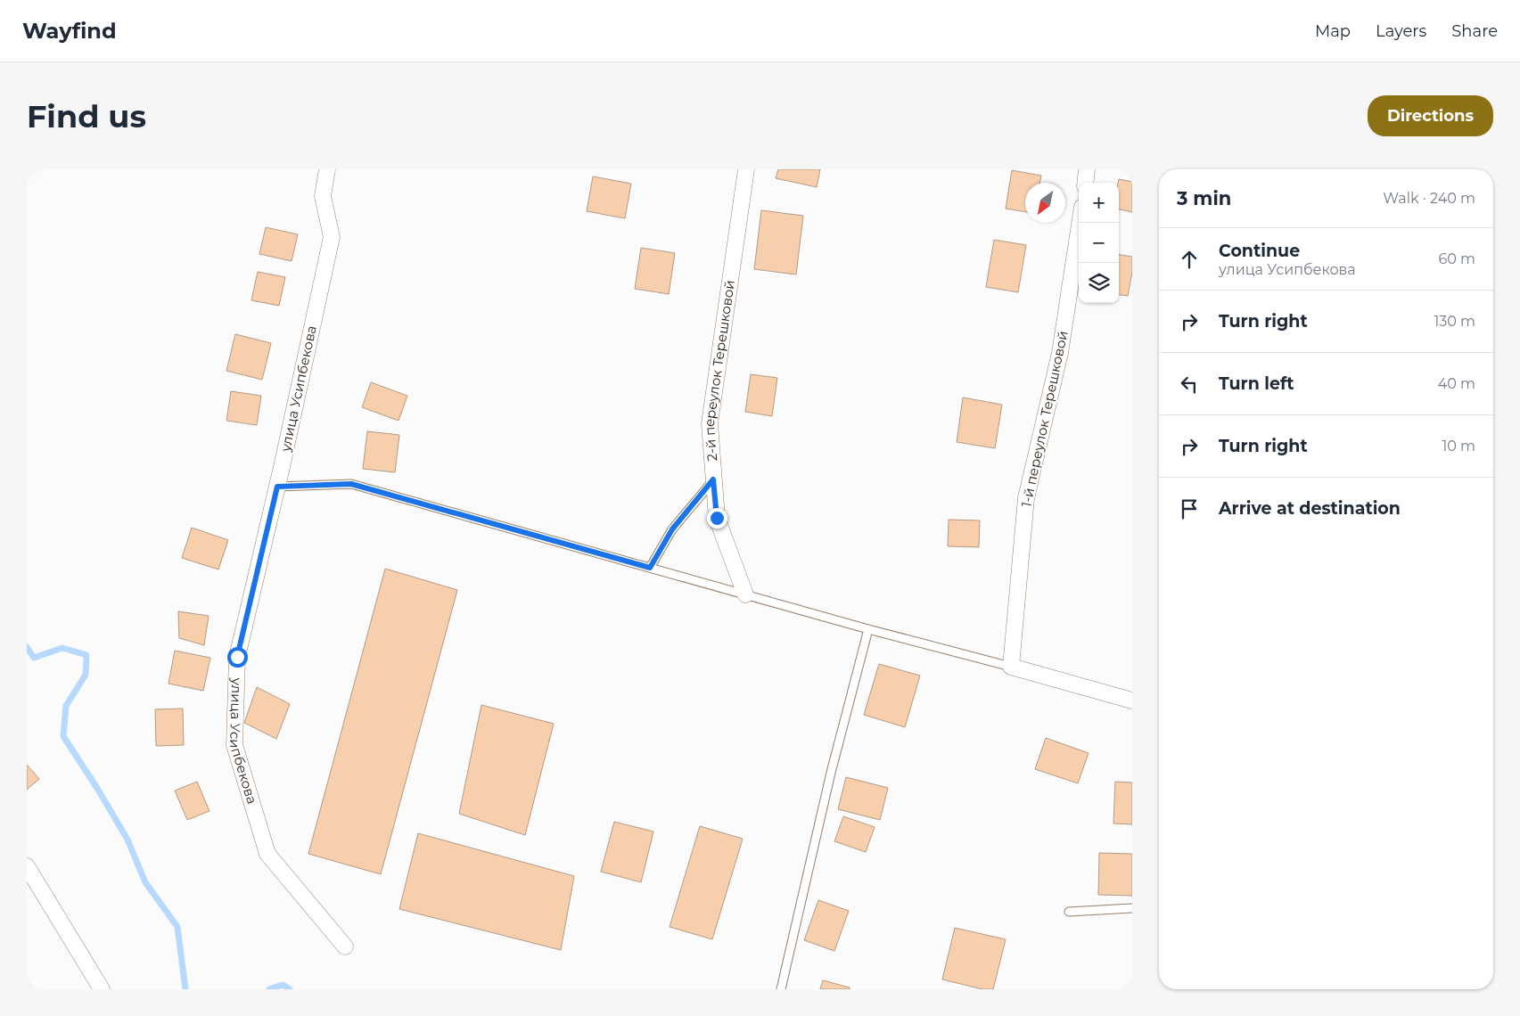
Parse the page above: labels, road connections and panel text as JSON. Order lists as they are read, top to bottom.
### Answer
{
  "streets": {
    "street": ["2-й переулок Терешковой", "улица Усипбекова", "1-й переулок Терешковой"]
  },
  "north": "bottom left",
  "page": {
    "header": "Wayfind",
    "nav": ["Map", "Layers", "Share"],
    "buttons": "Directions",
    "title": "Find us",
    "heading": ["3 min", "Walk · 240 m"],
    "map_buttons": ["+", "−"],
    "list": [
      ["Continue", "улица Усипбекова", "60 m"],
      ["Turn right", "130 m"],
      ["Turn left", "40 m"],
      ["Turn right", "10 m"],
      "Arrive at destination"
    ]
  }
}
